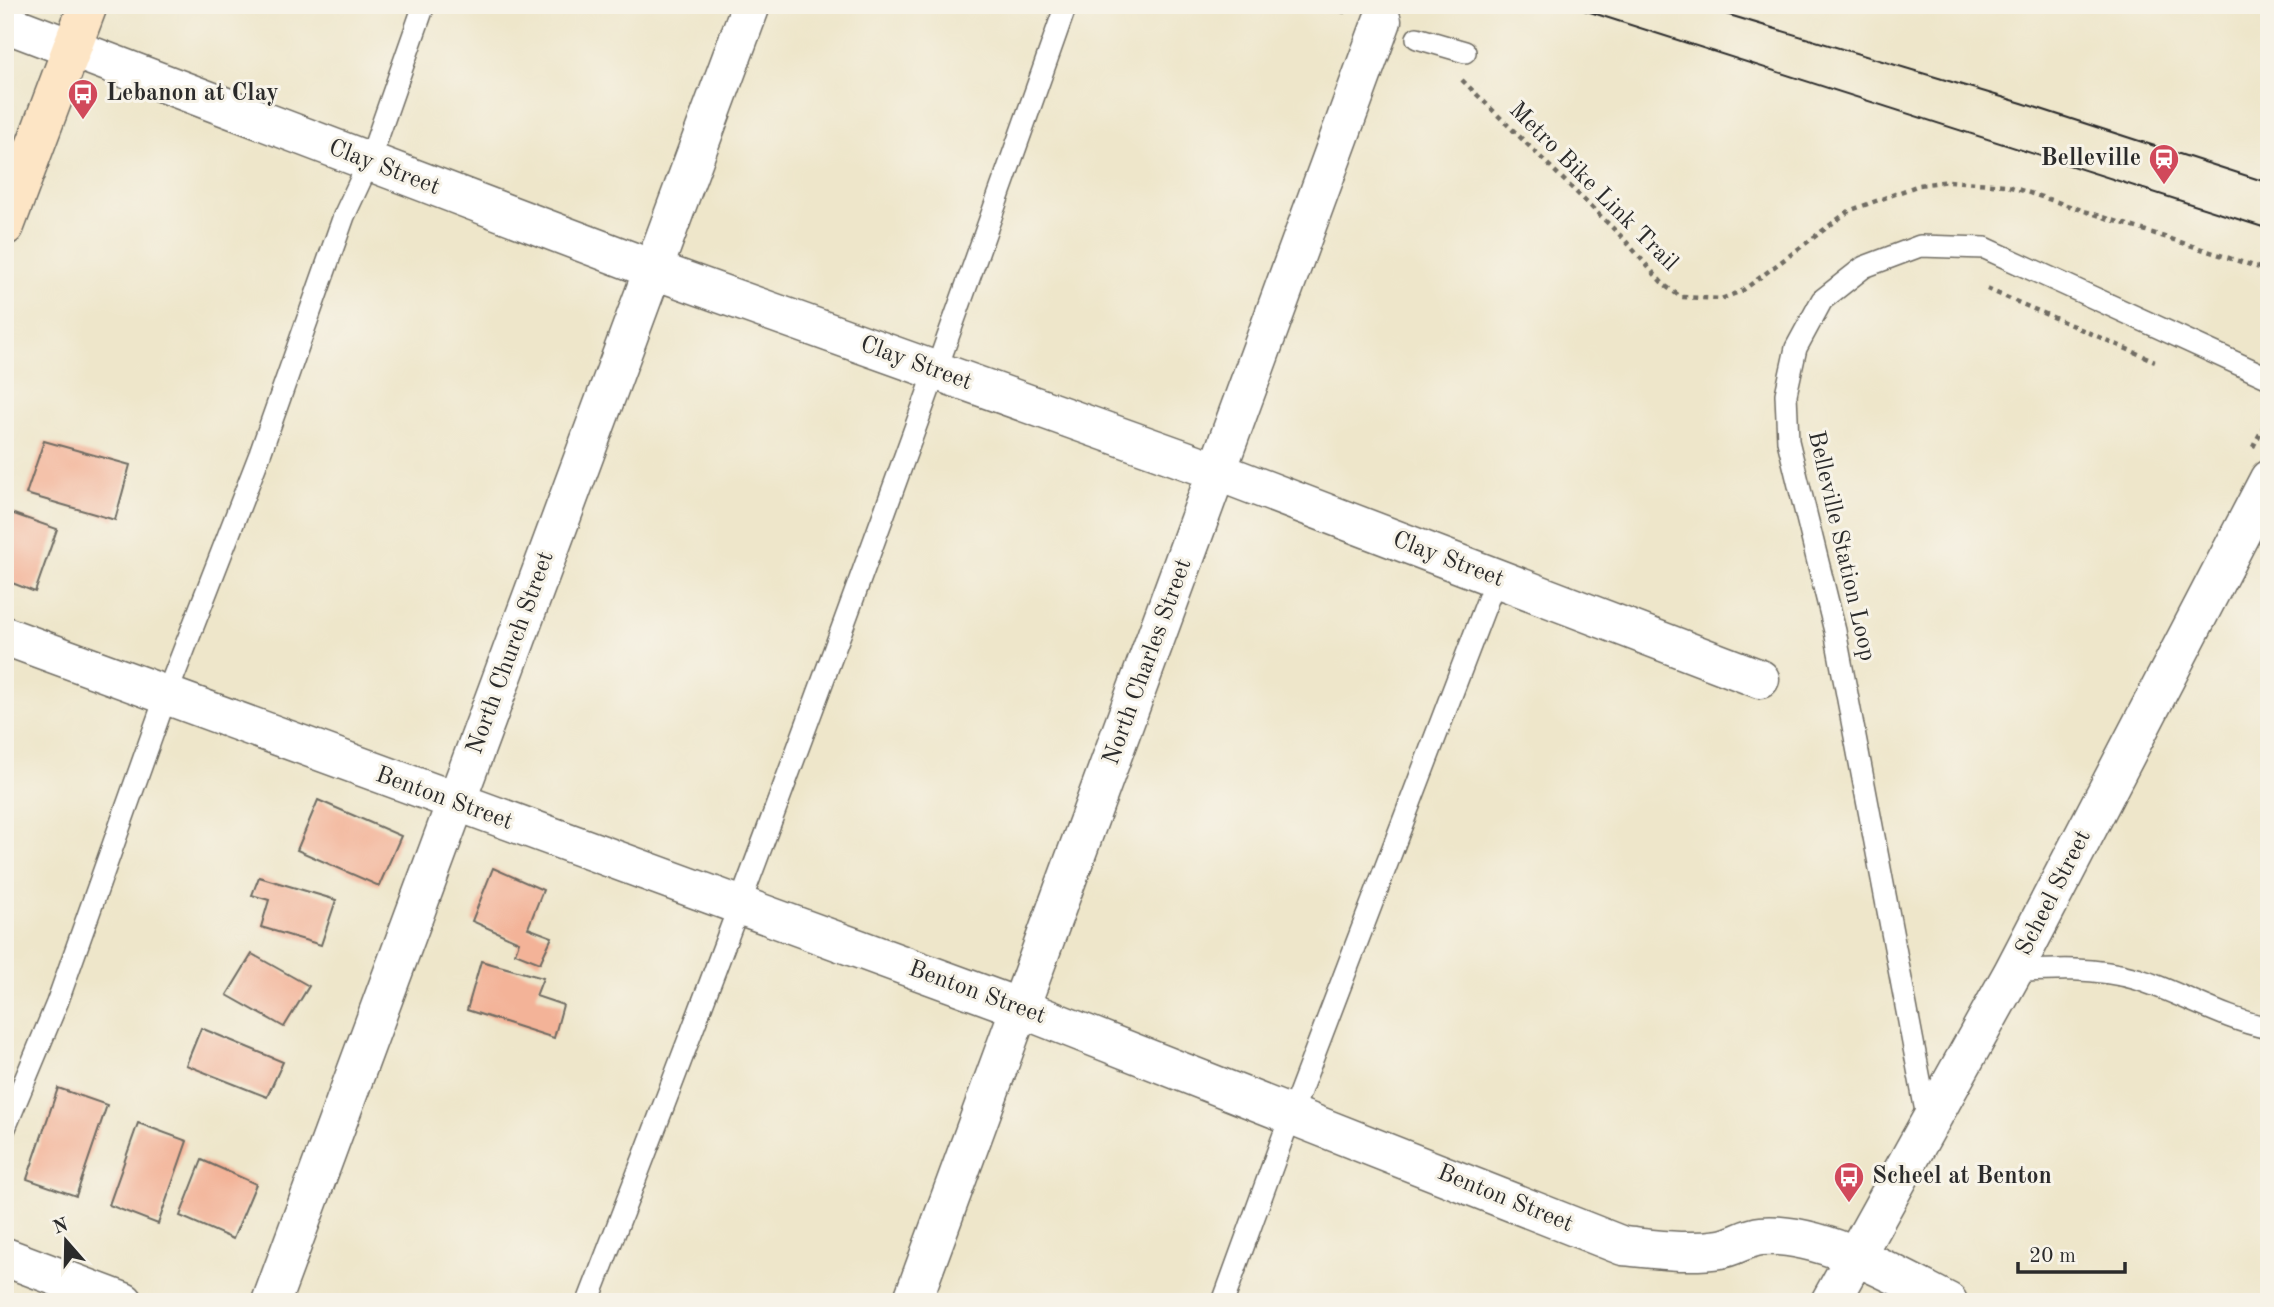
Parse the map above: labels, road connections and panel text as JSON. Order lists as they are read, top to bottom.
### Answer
{
  "streets": {
    "street": [
      "Clay Street",
      "North Church Street",
      "North Charles Street",
      "Benton Street",
      "Scheel Street"
    ],
    "lane": ["Belleville Station Loop"],
    "path": ["Metro Bike Link Trail"]
  },
  "crossings": [
    ["Clay Street", "North Church Street"],
    ["Clay Street", "North Charles Street"],
    ["Belleville Station Loop", "Scheel Street"],
    ["North Church Street", "Benton Street"],
    ["North Charles Street", "Benton Street"],
    ["Benton Street", "Scheel Street"]
  ],
  "places": {
    "bus stop": ["Lebanon at Clay", "Scheel at Benton"],
    "station": ["Belleville"]
  },
  "scale_bar": "20 m",
  "north": "top"
}
